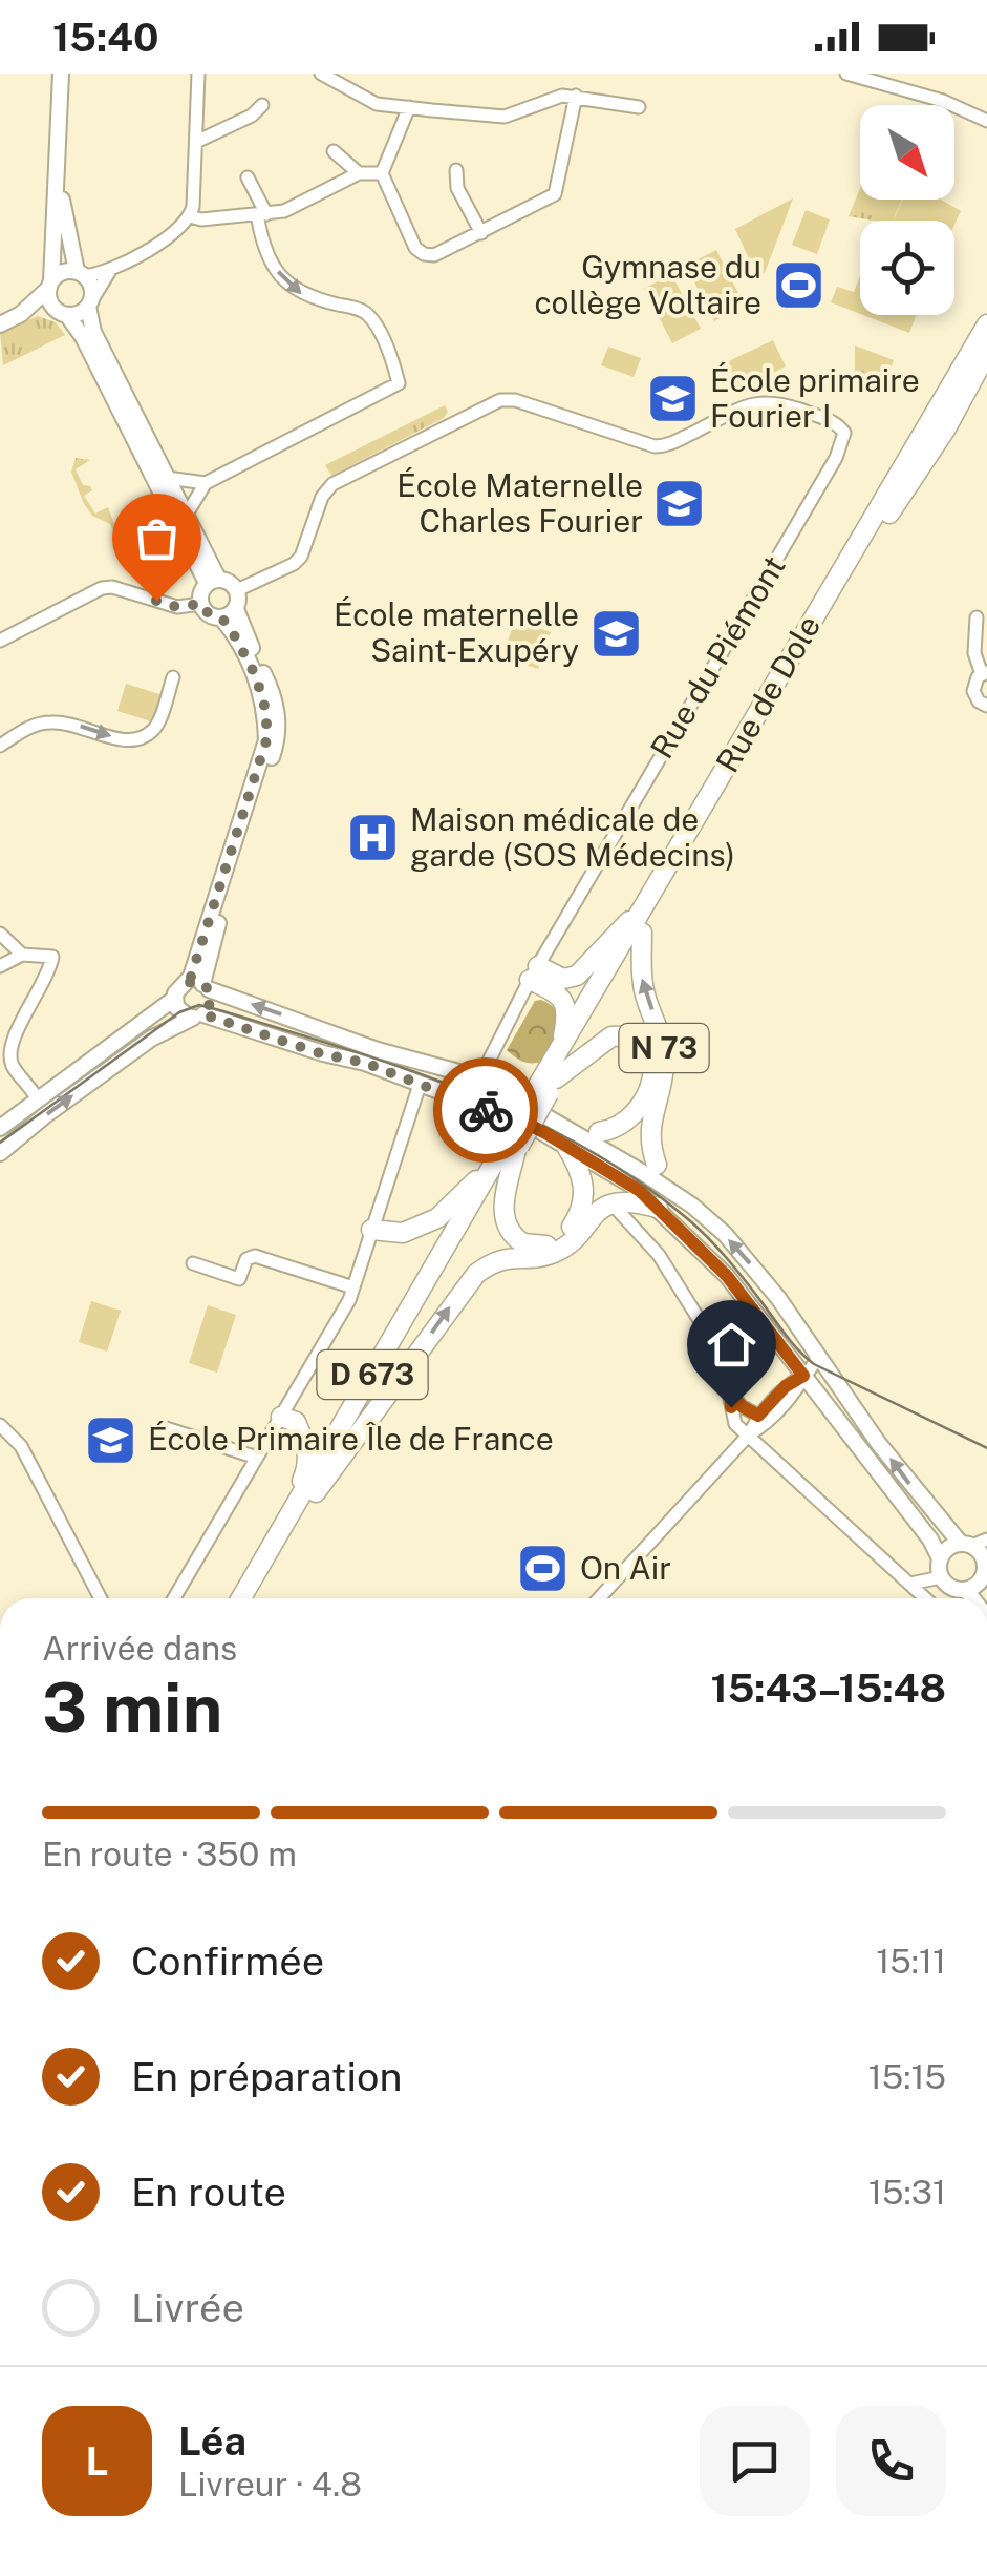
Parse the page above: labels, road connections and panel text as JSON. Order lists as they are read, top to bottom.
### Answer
{
  "streets": {
    "main road": ["Rue de Dole", "N 73", "D 673"],
    "street": ["Rue du Piémont"]
  },
  "crossings": [
    ["Rue de Dole", "N 73"]
  ],
  "places": {
    "sports": ["Gymnase du collège Voltaire", "On Air"],
    "school or university": [
      "École primaire Fourier I",
      "École Maternelle Charles Fourier",
      "École maternelle Saint-Exupéry",
      "École Primaire Île de France"
    ],
    "hospital": ["Maison médicale de garde (SOS Médecins)"]
  },
  "north": "bottom right",
  "page": {
    "status": "15:40",
    "heading": ["3 min", "Arrivée dans", "15:43–15:48"],
    "panel": ["Léa", "Livreur · 4.8"],
    "bar": "En route · 350 m",
    "list": [
      ["Confirmée", "15:11"],
      ["En préparation", "15:15"],
      ["En route", "15:31"],
      "Livrée"
    ],
    "round": "L"
  }
}
